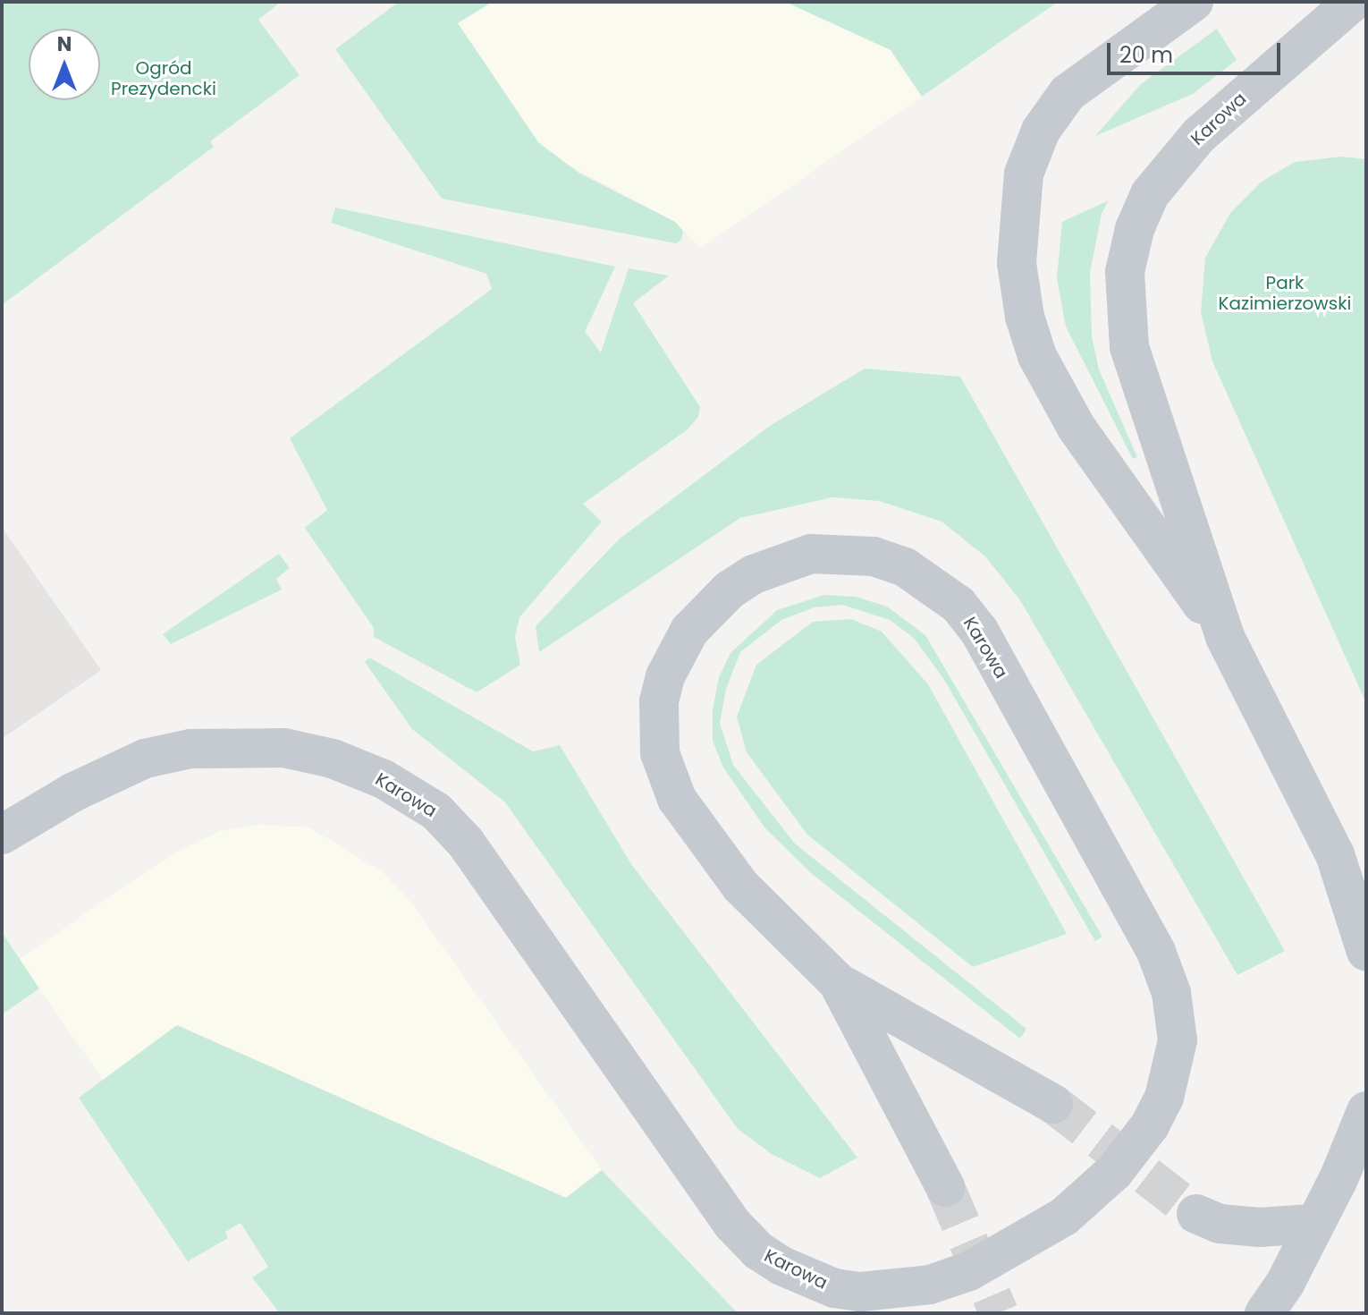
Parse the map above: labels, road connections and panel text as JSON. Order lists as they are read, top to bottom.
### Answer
{
  "streets": {
    "street": ["Karowa"]
  },
  "parks": ["Ogród Prezydencki", "Park Kazimierzowski"],
  "scale_bar": "20 m",
  "north": "top"
}
